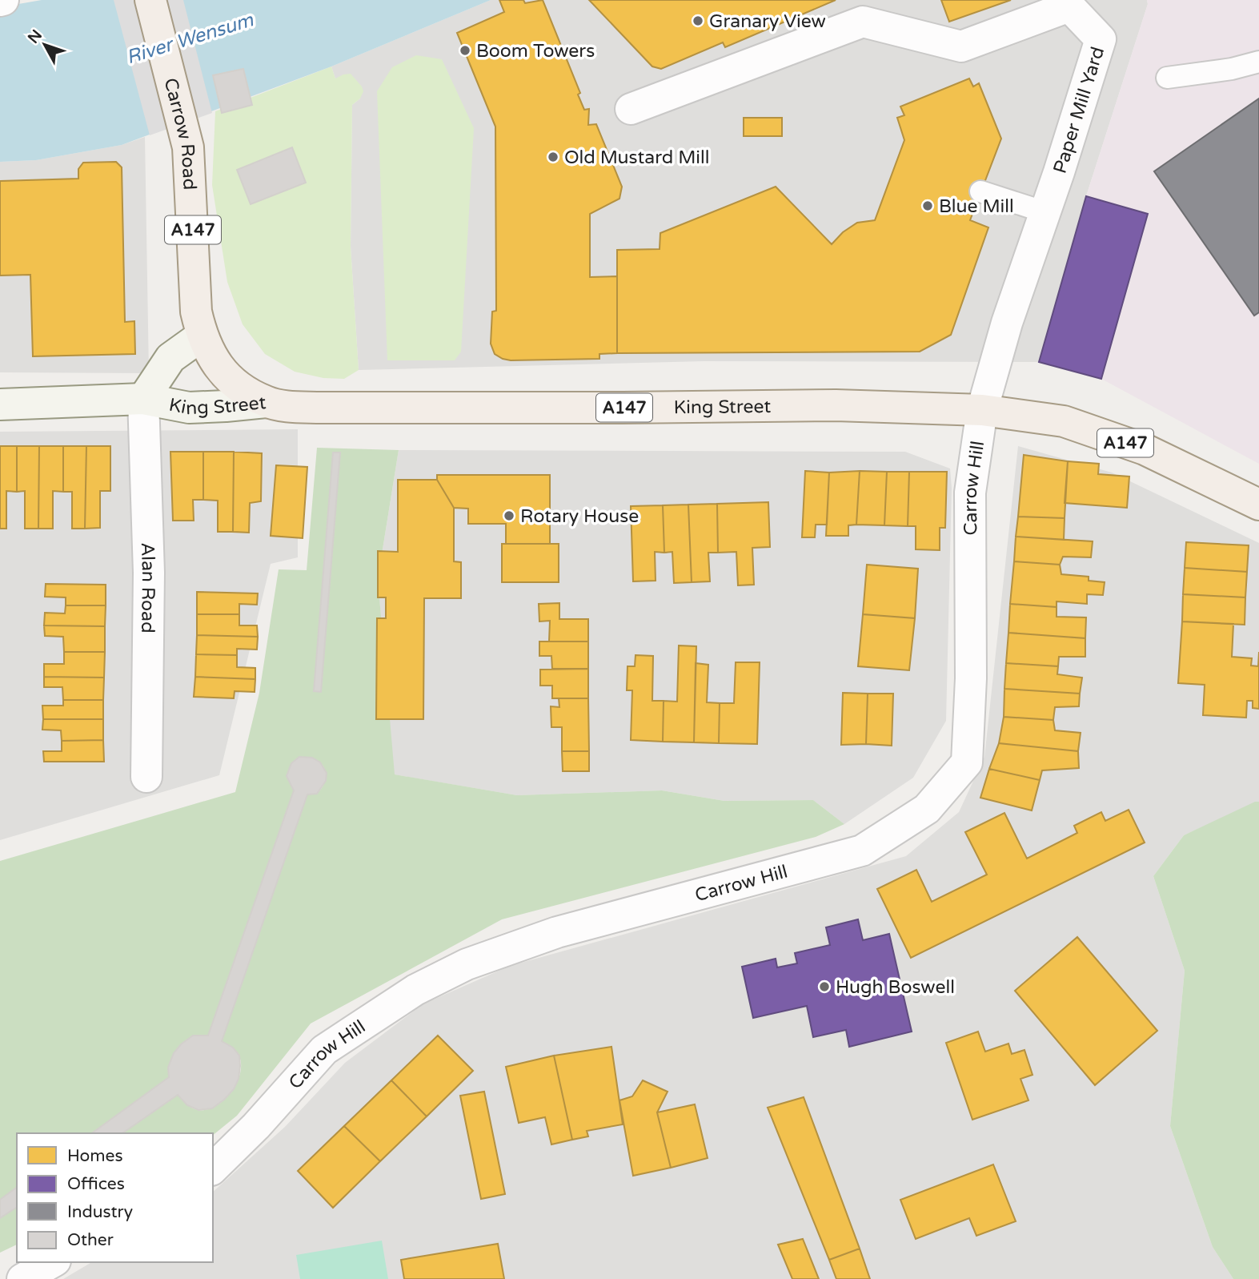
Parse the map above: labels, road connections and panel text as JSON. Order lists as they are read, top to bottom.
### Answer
{
  "streets": {
    "main road": ["Carrow Road", "A147", "King Street"],
    "street": ["Paper Mill Yard", "Carrow Hill", "Alan Road"]
  },
  "crossings": [
    ["Paper Mill Yard", "King Street"],
    ["Paper Mill Yard", "Carrow Hill"],
    ["Carrow Road", "King Street"],
    ["King Street", "Carrow Hill"],
    ["King Street", "Alan Road"]
  ],
  "water": ["River Wensum"],
  "places": [
    "Granary View",
    "Boom Towers",
    "Old Mustard Mill",
    "Blue Mill",
    "Rotary House",
    "Hugh Boswell"
  ],
  "legend": [
    "Homes",
    "Offices",
    "Industry",
    "Other"
  ],
  "north": "top left"
}
